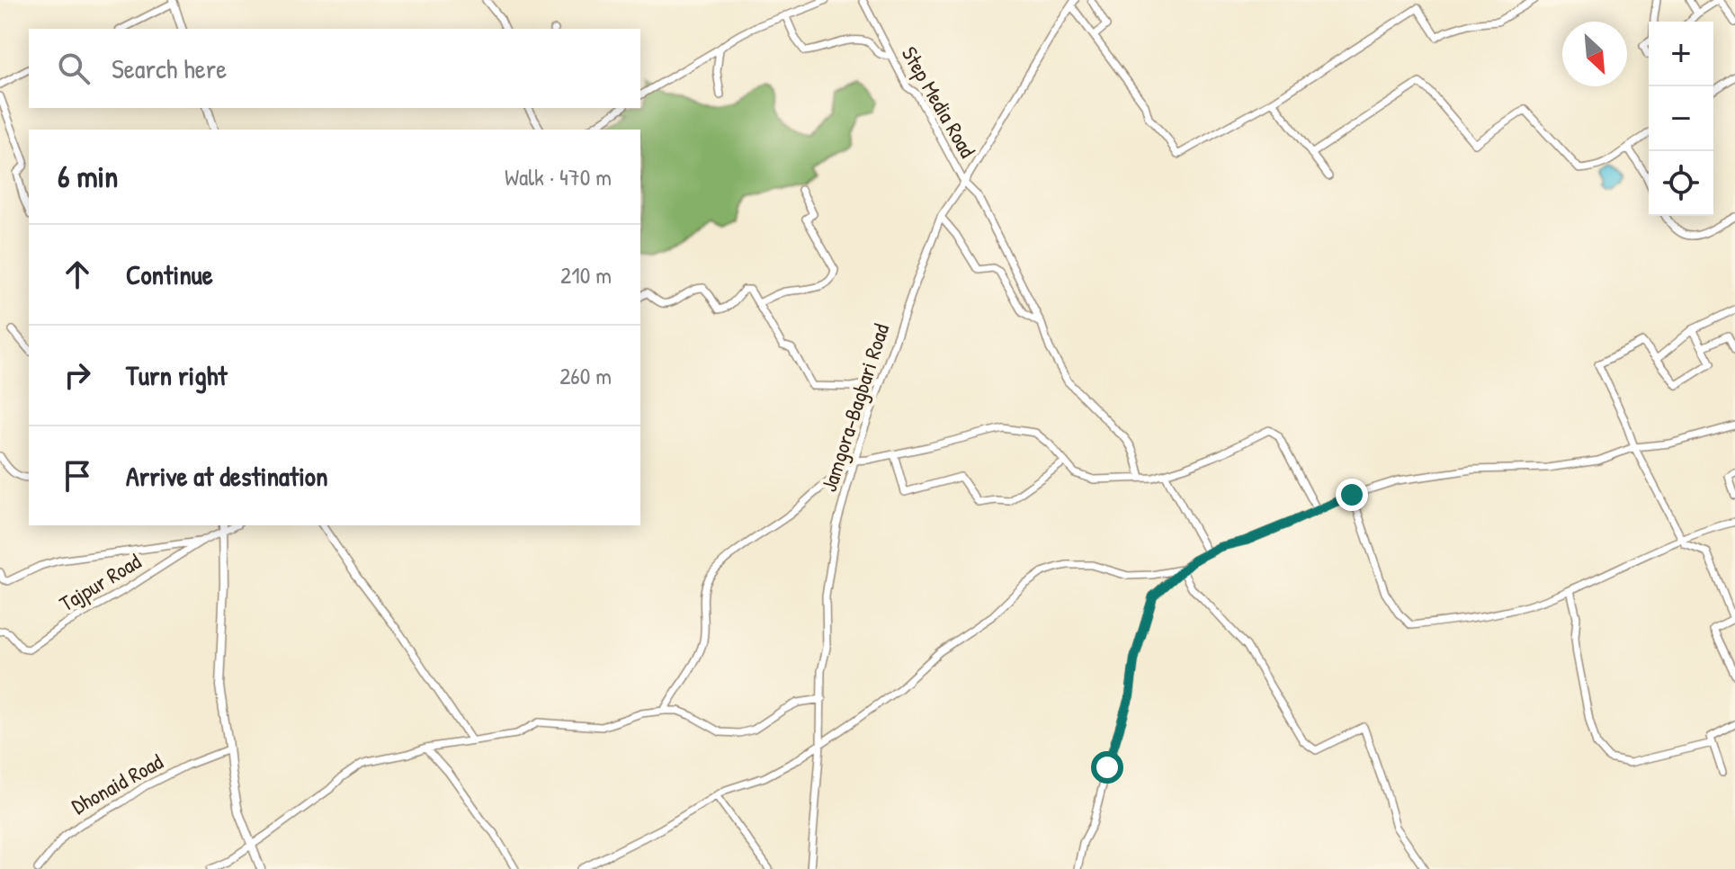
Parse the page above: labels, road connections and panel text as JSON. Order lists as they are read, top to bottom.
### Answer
{
  "streets": {
    "street": [
      "Step Media Road",
      "Jamgora-Bagbari Road",
      "Tajpur Road",
      "Dhonaid Road"
    ]
  },
  "crossings": [
    ["Step Media Road", "Jamgora-Bagbari Road"]
  ],
  "north": "bottom right",
  "page": {
    "map_buttons": ["+", "−"],
    "search": "Search here",
    "heading": ["6 min", "Walk · 470 m"],
    "list": [
      ["Continue", "210 m"],
      ["Turn right", "260 m"],
      "Arrive at destination"
    ]
  }
}
